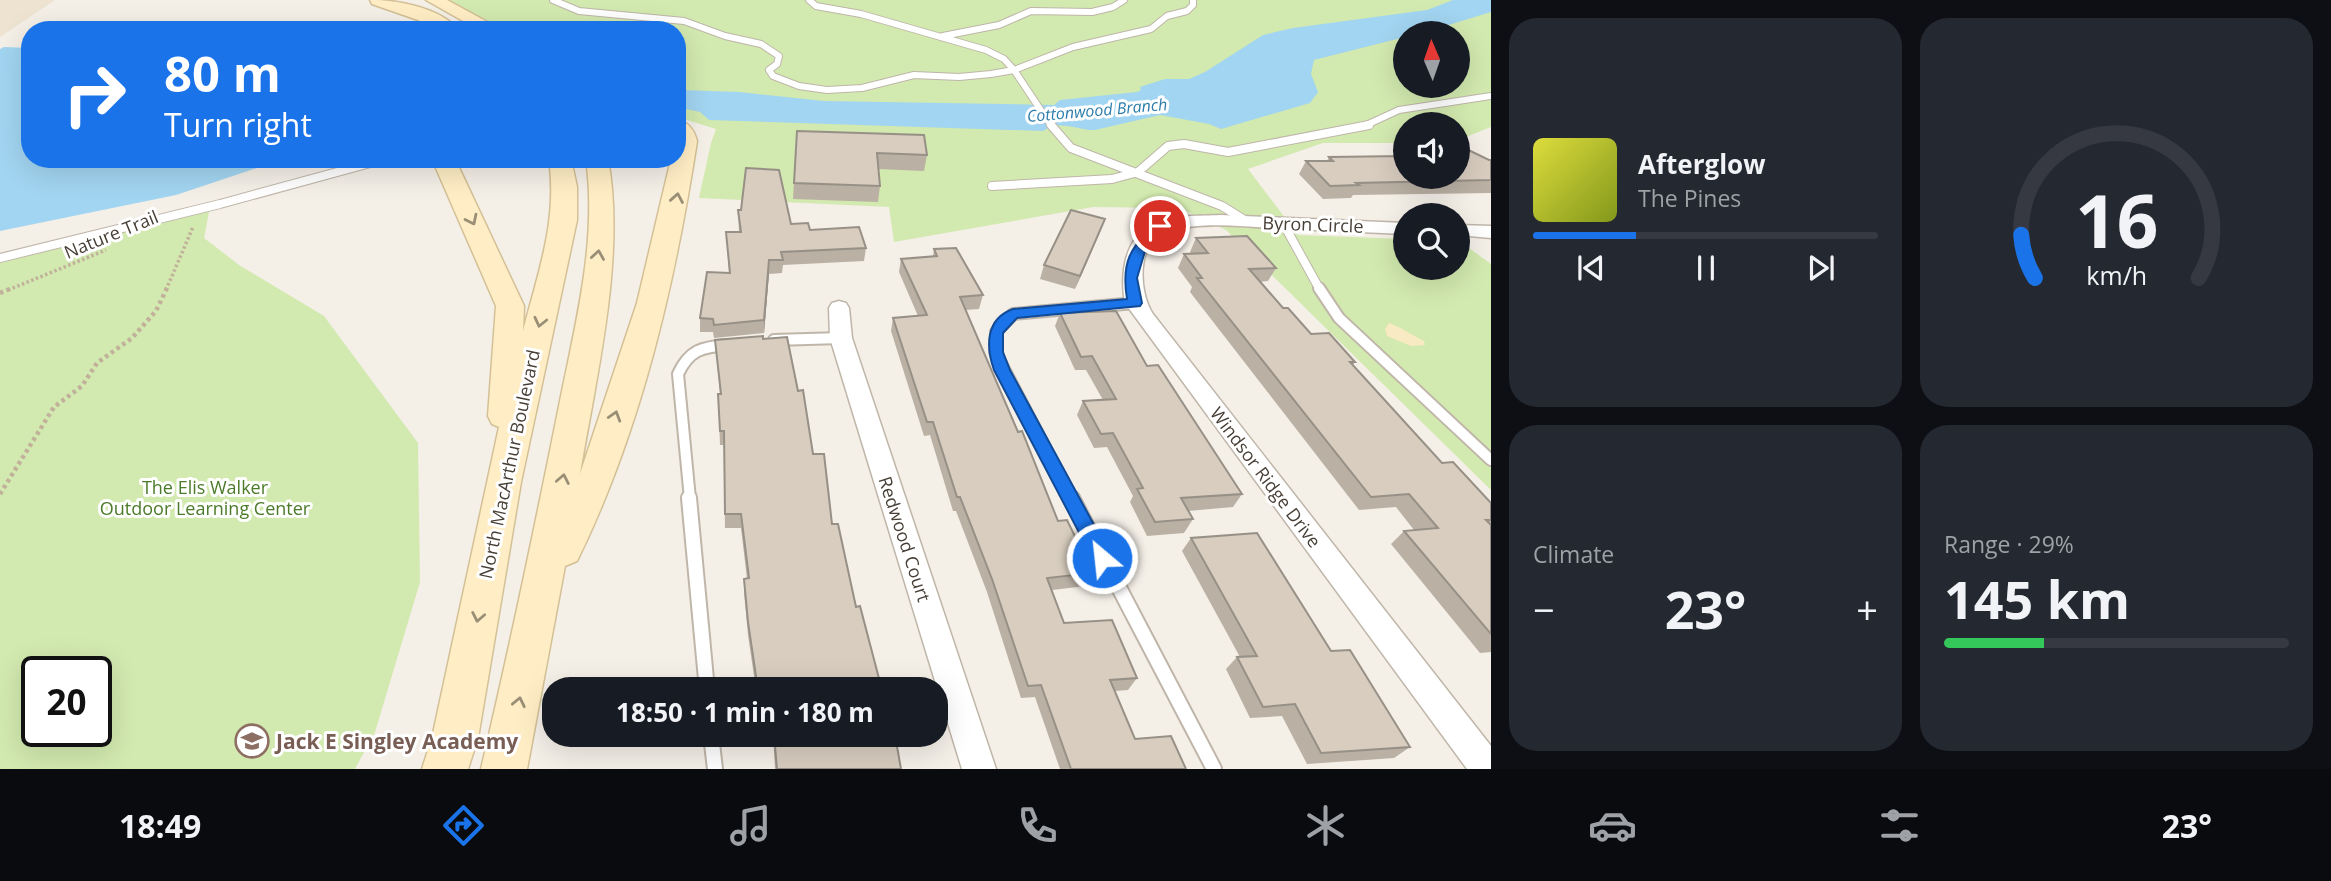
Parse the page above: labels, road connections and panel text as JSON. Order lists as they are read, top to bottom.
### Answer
{
  "streets": {
    "main road": ["North MacArthur Boulevard"],
    "street": ["Byron Circle", "Windsor Ridge Drive", "Redwood Court"],
    "path": ["Nature Trail"]
  },
  "water": ["Cottonwood Branch"],
  "parks": ["The Elis Walker Outdoor Learning Center"],
  "places": {
    "school or university": ["Jack E Singley Academy"]
  },
  "north": "top",
  "page": {
    "turn": ["80 m", "Turn right"],
    "song": ["Afterglow", "The Pines"],
    "tile": [
      "Climate",
      ["Range · 29%", "145 km"]
    ],
    "heat": ["−", "23°", "+"],
    "limit": "20",
    "trip": "18:50 · 1 min · 180 m",
    "tabs": ["18:49", "23°"],
    "gauge": ["16", "km/h"]
  }
}
